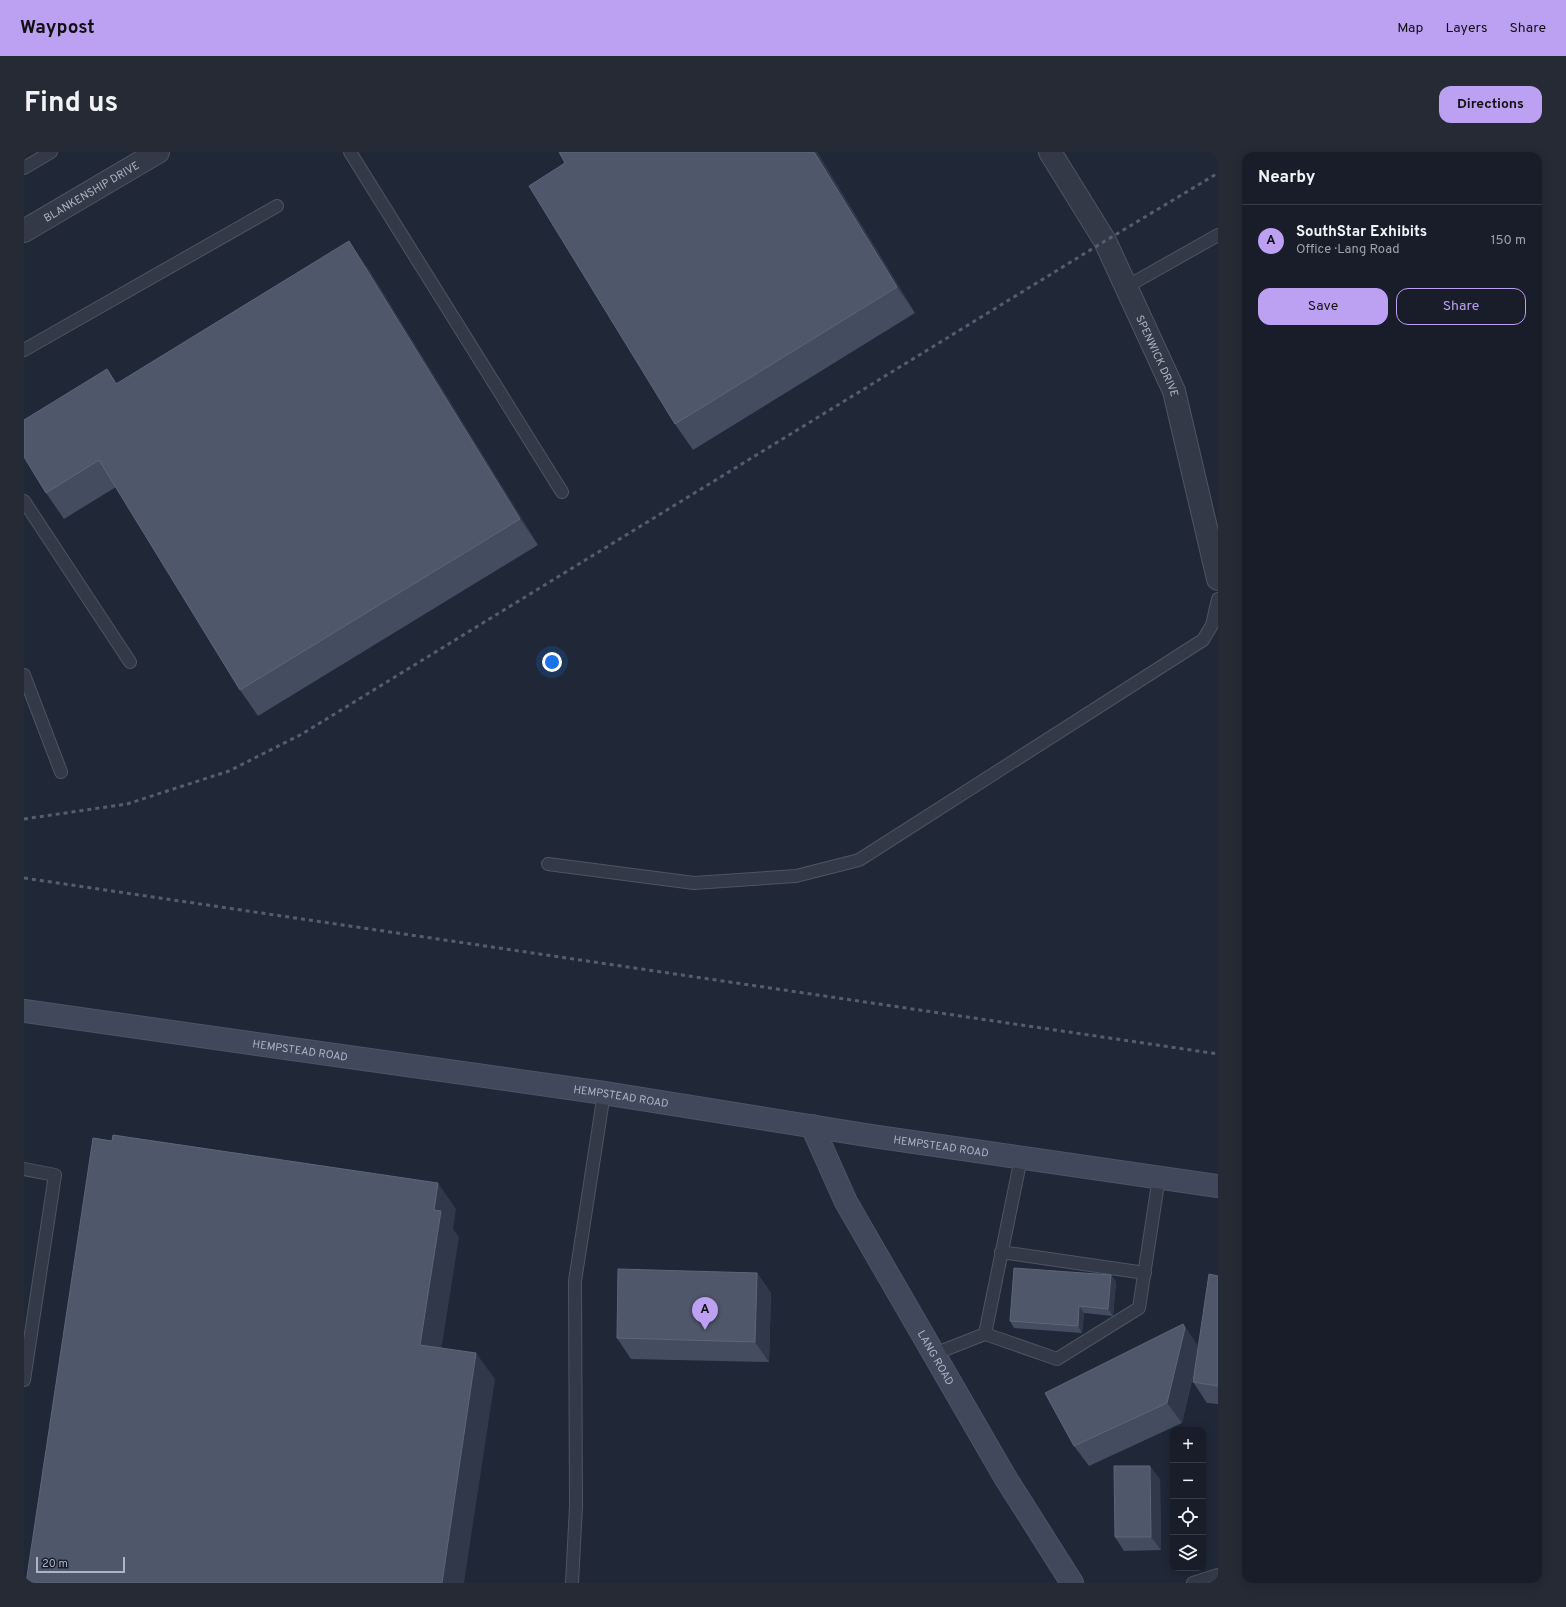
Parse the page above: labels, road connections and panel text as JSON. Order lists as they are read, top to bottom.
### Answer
{
  "streets": {
    "main road": ["HEMPSTEAD ROAD", "LANG ROAD"],
    "street": ["BLANKENSHIP DRIVE", "SPENWICK DRIVE"]
  },
  "crossings": [
    ["HEMPSTEAD ROAD", "LANG ROAD"]
  ],
  "scale_bar": "20 m",
  "page": {
    "header": "Waypost",
    "nav": ["Map", "Layers", "Share"],
    "title": "Find us",
    "buttons": [
      "Directions",
      ["Save", "Share"]
    ],
    "heading": "Nearby",
    "list": [
      {
        "mark": "A",
        "name": "SouthStar Exhibits",
        "note": "Office · Lang Road",
        "value": "150 m"
      }
    ],
    "pins": "A",
    "map_buttons": ["+", "−"],
    "scale": "20 m"
  }
}
